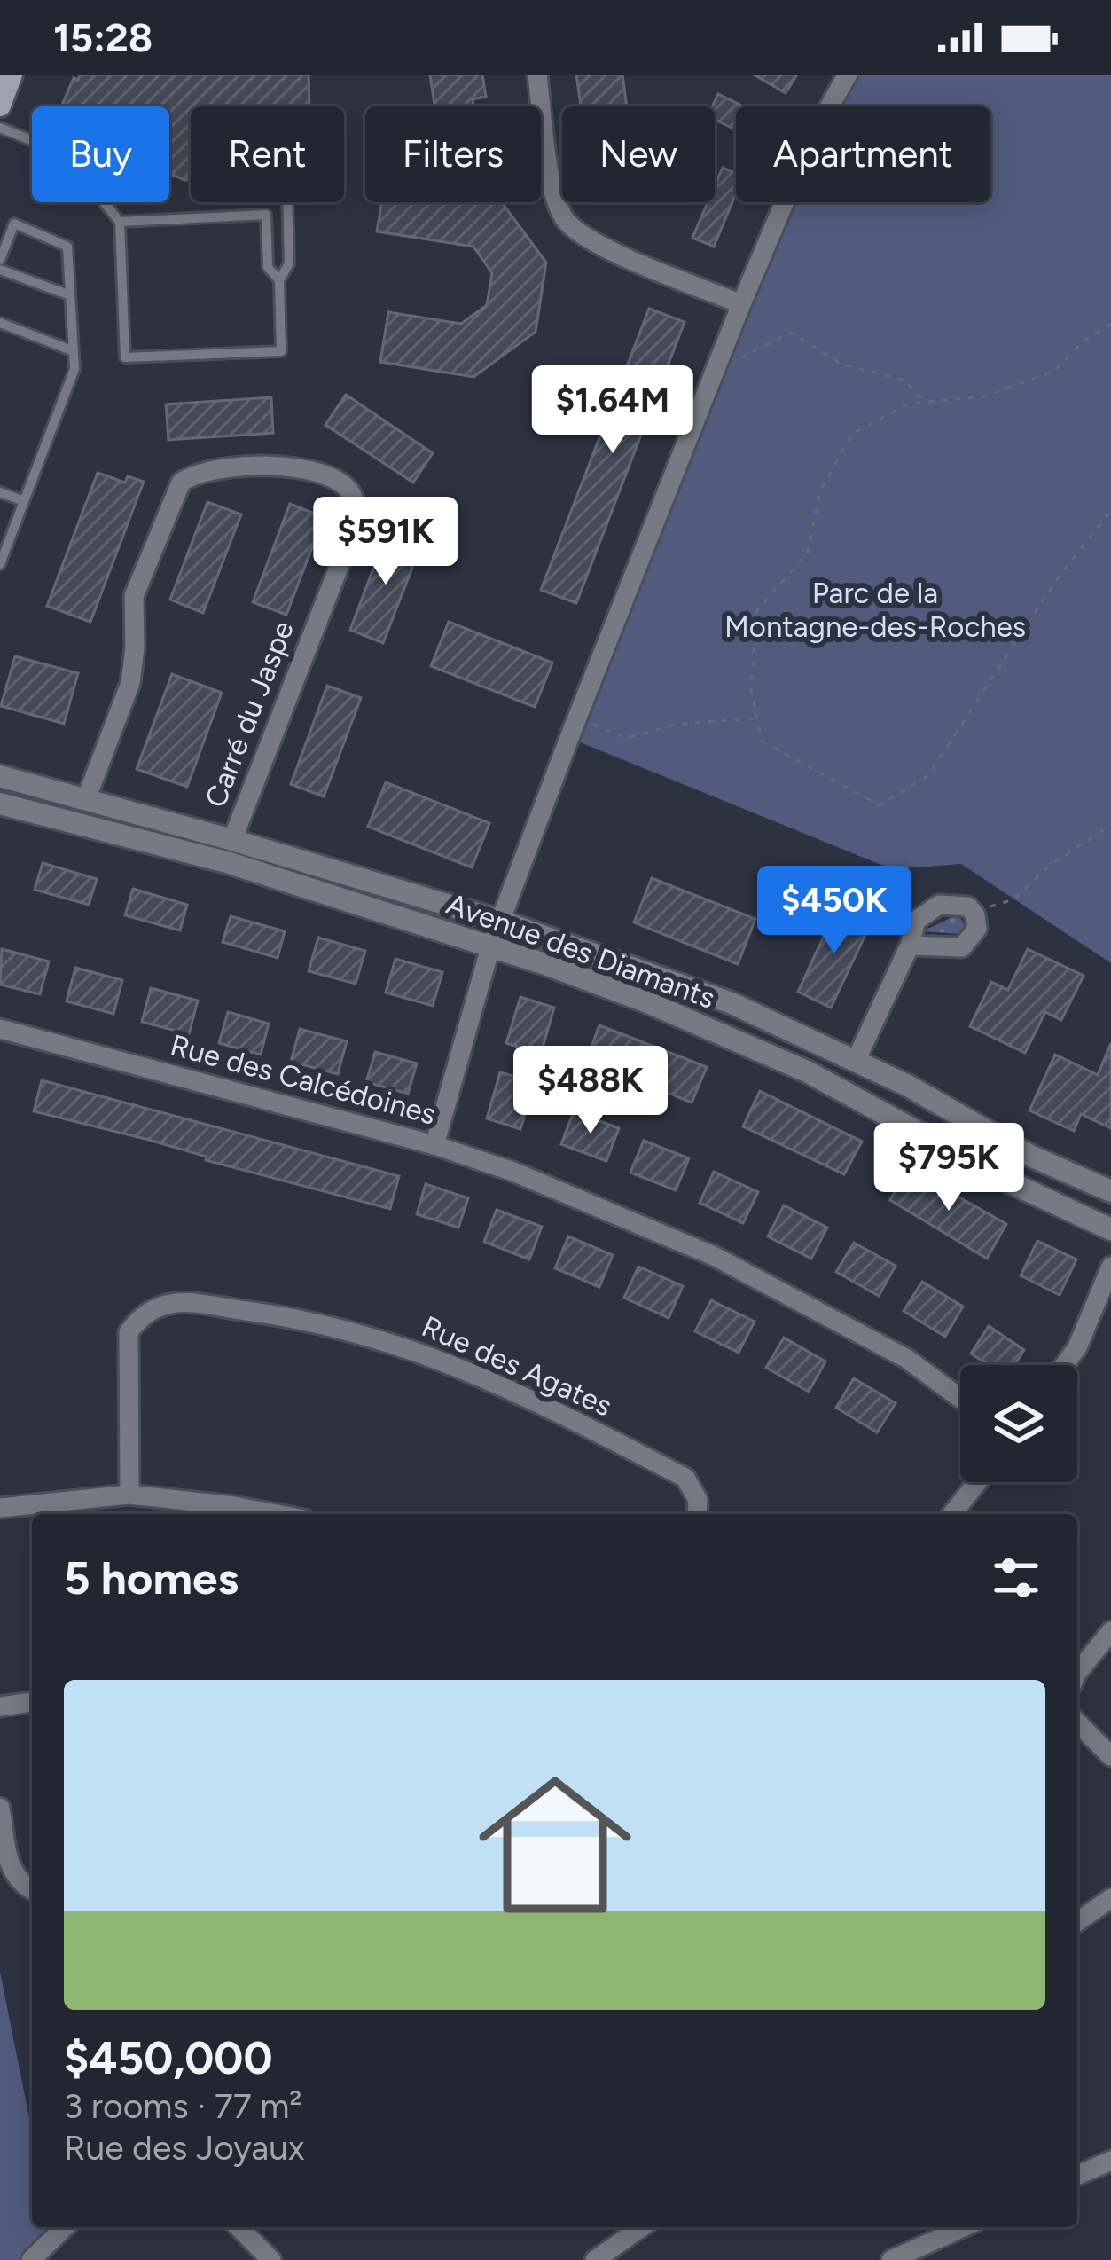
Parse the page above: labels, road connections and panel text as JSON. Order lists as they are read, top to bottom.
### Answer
{
  "streets": {
    "street": [
      "Carré du Jaspe",
      "Avenue des Diamants",
      "Rue des Calcédoines",
      "Rue des Agates"
    ]
  },
  "crossings": [
    ["Carré du Jaspe", "Avenue des Diamants"]
  ],
  "parks": ["Parc de la Montagne-des-Roches"],
  "page": {
    "status": "15:28",
    "chip": [
      "Buy",
      "Rent",
      "Filters",
      "New",
      "Apartment"
    ],
    "price": [
      "$1.64M",
      "$591K",
      "$450K",
      "$488K",
      "$795K"
    ],
    "heading": "5 homes",
    "list": [
      {
        "name": "$450,000",
        "note": "3 rooms · 77 m² · Rue des Joyaux"
      }
    ]
  }
}
